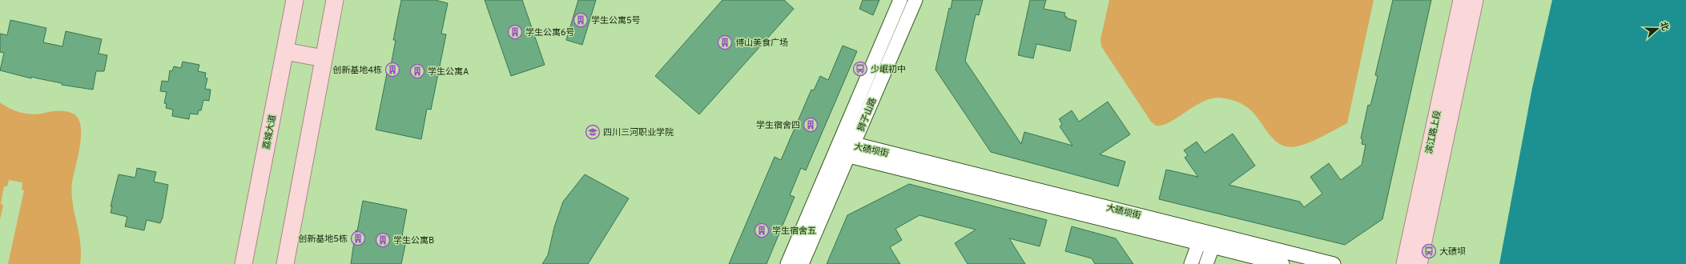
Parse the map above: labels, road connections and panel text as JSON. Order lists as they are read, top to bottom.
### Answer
{
  "streets": {
    "main road": ["荔城大道", "滨江路上段"],
    "street": ["狮子山路", "大碛坝街"]
  },
  "crossings": [
    ["狮子山路", "大碛坝街"]
  ],
  "places": {
    "building": [
      "学生公寓5号",
      "学生公寓6号",
      "博山美食广场",
      "创新基地4栋",
      "学生公寓A",
      "学生宿舍四",
      "学生宿舍五",
      "创新基地5栋",
      "学生公寓B"
    ],
    "bus stop": ["少岷初中", "大碛坝"],
    "school or university": ["四川三河职业学院"]
  },
  "north": "right"
}
